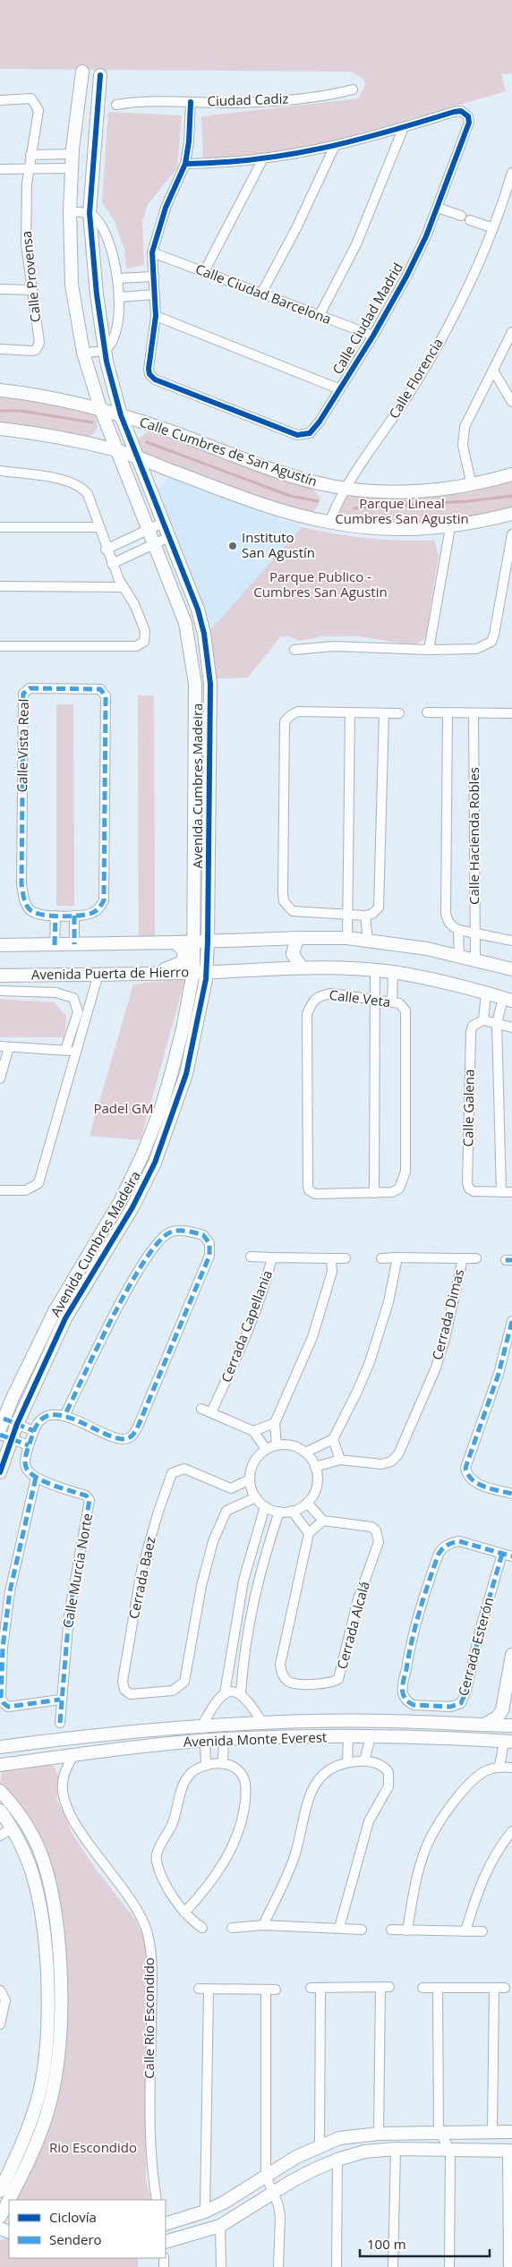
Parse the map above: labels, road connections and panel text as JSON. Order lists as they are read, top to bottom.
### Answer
{
  "streets": {
    "street": [
      "Ciudad Cadiz",
      "Calle Provensa",
      "Calle Ciudad Barcelona",
      "Calle Ciudad Madrid",
      "Calle Florencia",
      "Calle Cumbres de San Agustín",
      "Calle Vista Real",
      "Avenida Cumbres Madeira",
      "Calle Hacienda Robles",
      "Avenida Puerta de Hierro",
      "Calle Veta",
      "Calle Galena",
      "Cerrada Dimas",
      "Cerrada Capellania",
      "Calle Murcia Norte",
      "Cerrada Baez",
      "Cerrada Alcalá",
      "Cerrada Esterón",
      "Avenida Monte Everest",
      "Calle Río Escondido"
    ]
  },
  "crossings": [
    ["Ciudad Cadiz", "Calle Ciudad Madrid"],
    ["Calle Ciudad Barcelona", "Calle Ciudad Madrid"],
    ["Calle Florencia", "Calle Cumbres de San Agustín"],
    ["Calle Cumbres de San Agustín", "Avenida Cumbres Madeira"],
    ["Avenida Cumbres Madeira", "Avenida Puerta de Hierro"],
    ["Cerrada Dimas", "Cerrada Baez"],
    ["Avenida Monte Everest", "Calle Río Escondido"]
  ],
  "parks": [
    "Parque Lineal Cumbres San Agustin",
    "Parque Publico - Cumbres San Agustin",
    "Padel GM",
    "Rio Escondido"
  ],
  "places": ["Instituto San Agustín"],
  "legend": ["Ciclovía", "Sendero"],
  "scale_bar": "100 m"
}
